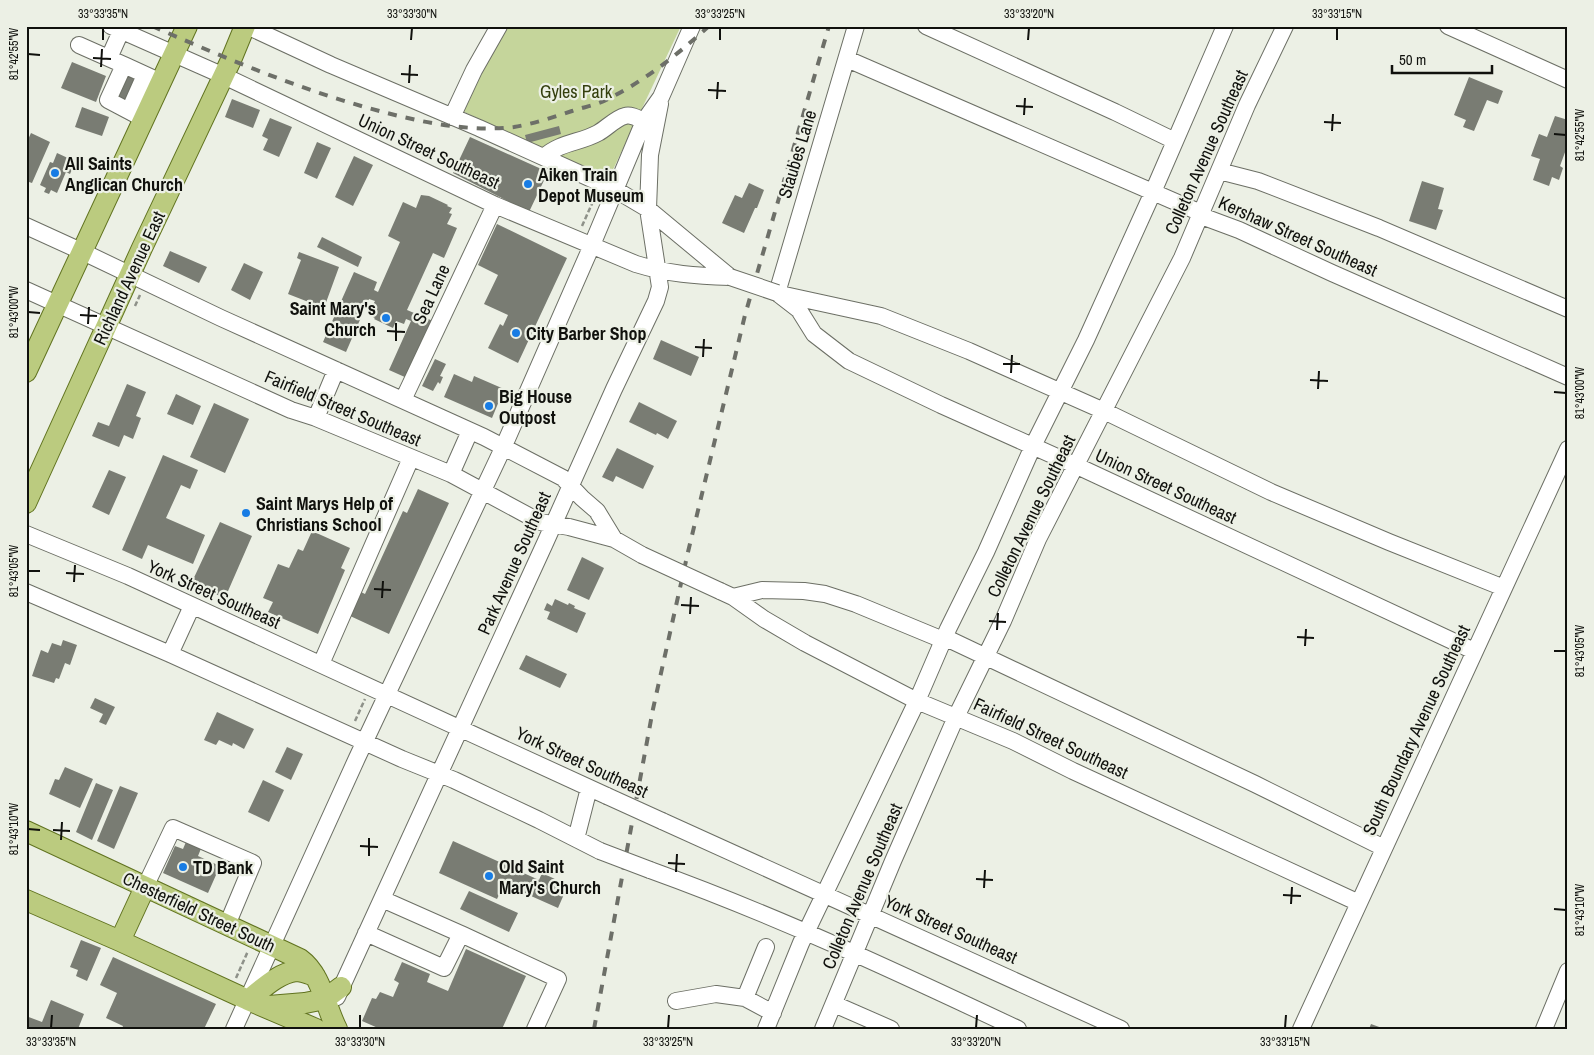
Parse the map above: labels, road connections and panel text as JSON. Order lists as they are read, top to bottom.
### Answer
{
  "streets": {
    "main road": ["Richland Avenue East", "Chesterfield Street South"],
    "street": [
      "Union Street Southeast",
      "Colleton Avenue Southeast",
      "Staubes Lane",
      "Kershaw Street Southeast",
      "Sea Lane",
      "Fairfield Street Southeast",
      "Park Avenue Southeast",
      "York Street Southeast",
      "South Boundary Avenue Southeast"
    ]
  },
  "crossings": [
    ["Union Street Southeast", "Colleton Avenue Southeast"],
    ["Union Street Southeast", "Staubes Lane"],
    ["Union Street Southeast", "Richland Avenue East"],
    ["Union Street Southeast", "Sea Lane"],
    ["Union Street Southeast", "Park Avenue Southeast"],
    ["Union Street Southeast", "South Boundary Avenue Southeast"],
    ["Colleton Avenue Southeast", "Kershaw Street Southeast"],
    ["Colleton Avenue Southeast", "Fairfield Street Southeast"],
    ["Colleton Avenue Southeast", "York Street Southeast"],
    ["Staubes Lane", "Kershaw Street Southeast"],
    ["Richland Avenue East", "Fairfield Street Southeast"],
    ["Sea Lane", "Fairfield Street Southeast"],
    ["Fairfield Street Southeast", "Park Avenue Southeast"],
    ["Fairfield Street Southeast", "South Boundary Avenue Southeast"],
    ["Park Avenue Southeast", "York Street Southeast"],
    ["Park Avenue Southeast", "Chesterfield Street South"]
  ],
  "parks": ["Gyles Park"],
  "places": [
    "All Saints Anglican Church",
    "Aiken Train Depot Museum",
    "Saint Mary's Church",
    "City Barber Shop",
    "Big House Outpost",
    "Saint Marys Help of Christians School",
    "TD Bank",
    "Old Saint Mary's Church"
  ],
  "scale_bar": "50 m",
  "coordinates": [
    "33°33'35\"N",
    "33°33'30\"N",
    "33°33'25\"N",
    "33°33'20\"N",
    "33°33'15\"N",
    "81°42'55\"W",
    "81°43'00\"W",
    "81°43'05\"W",
    "81°43'10\"W"
  ]
}
